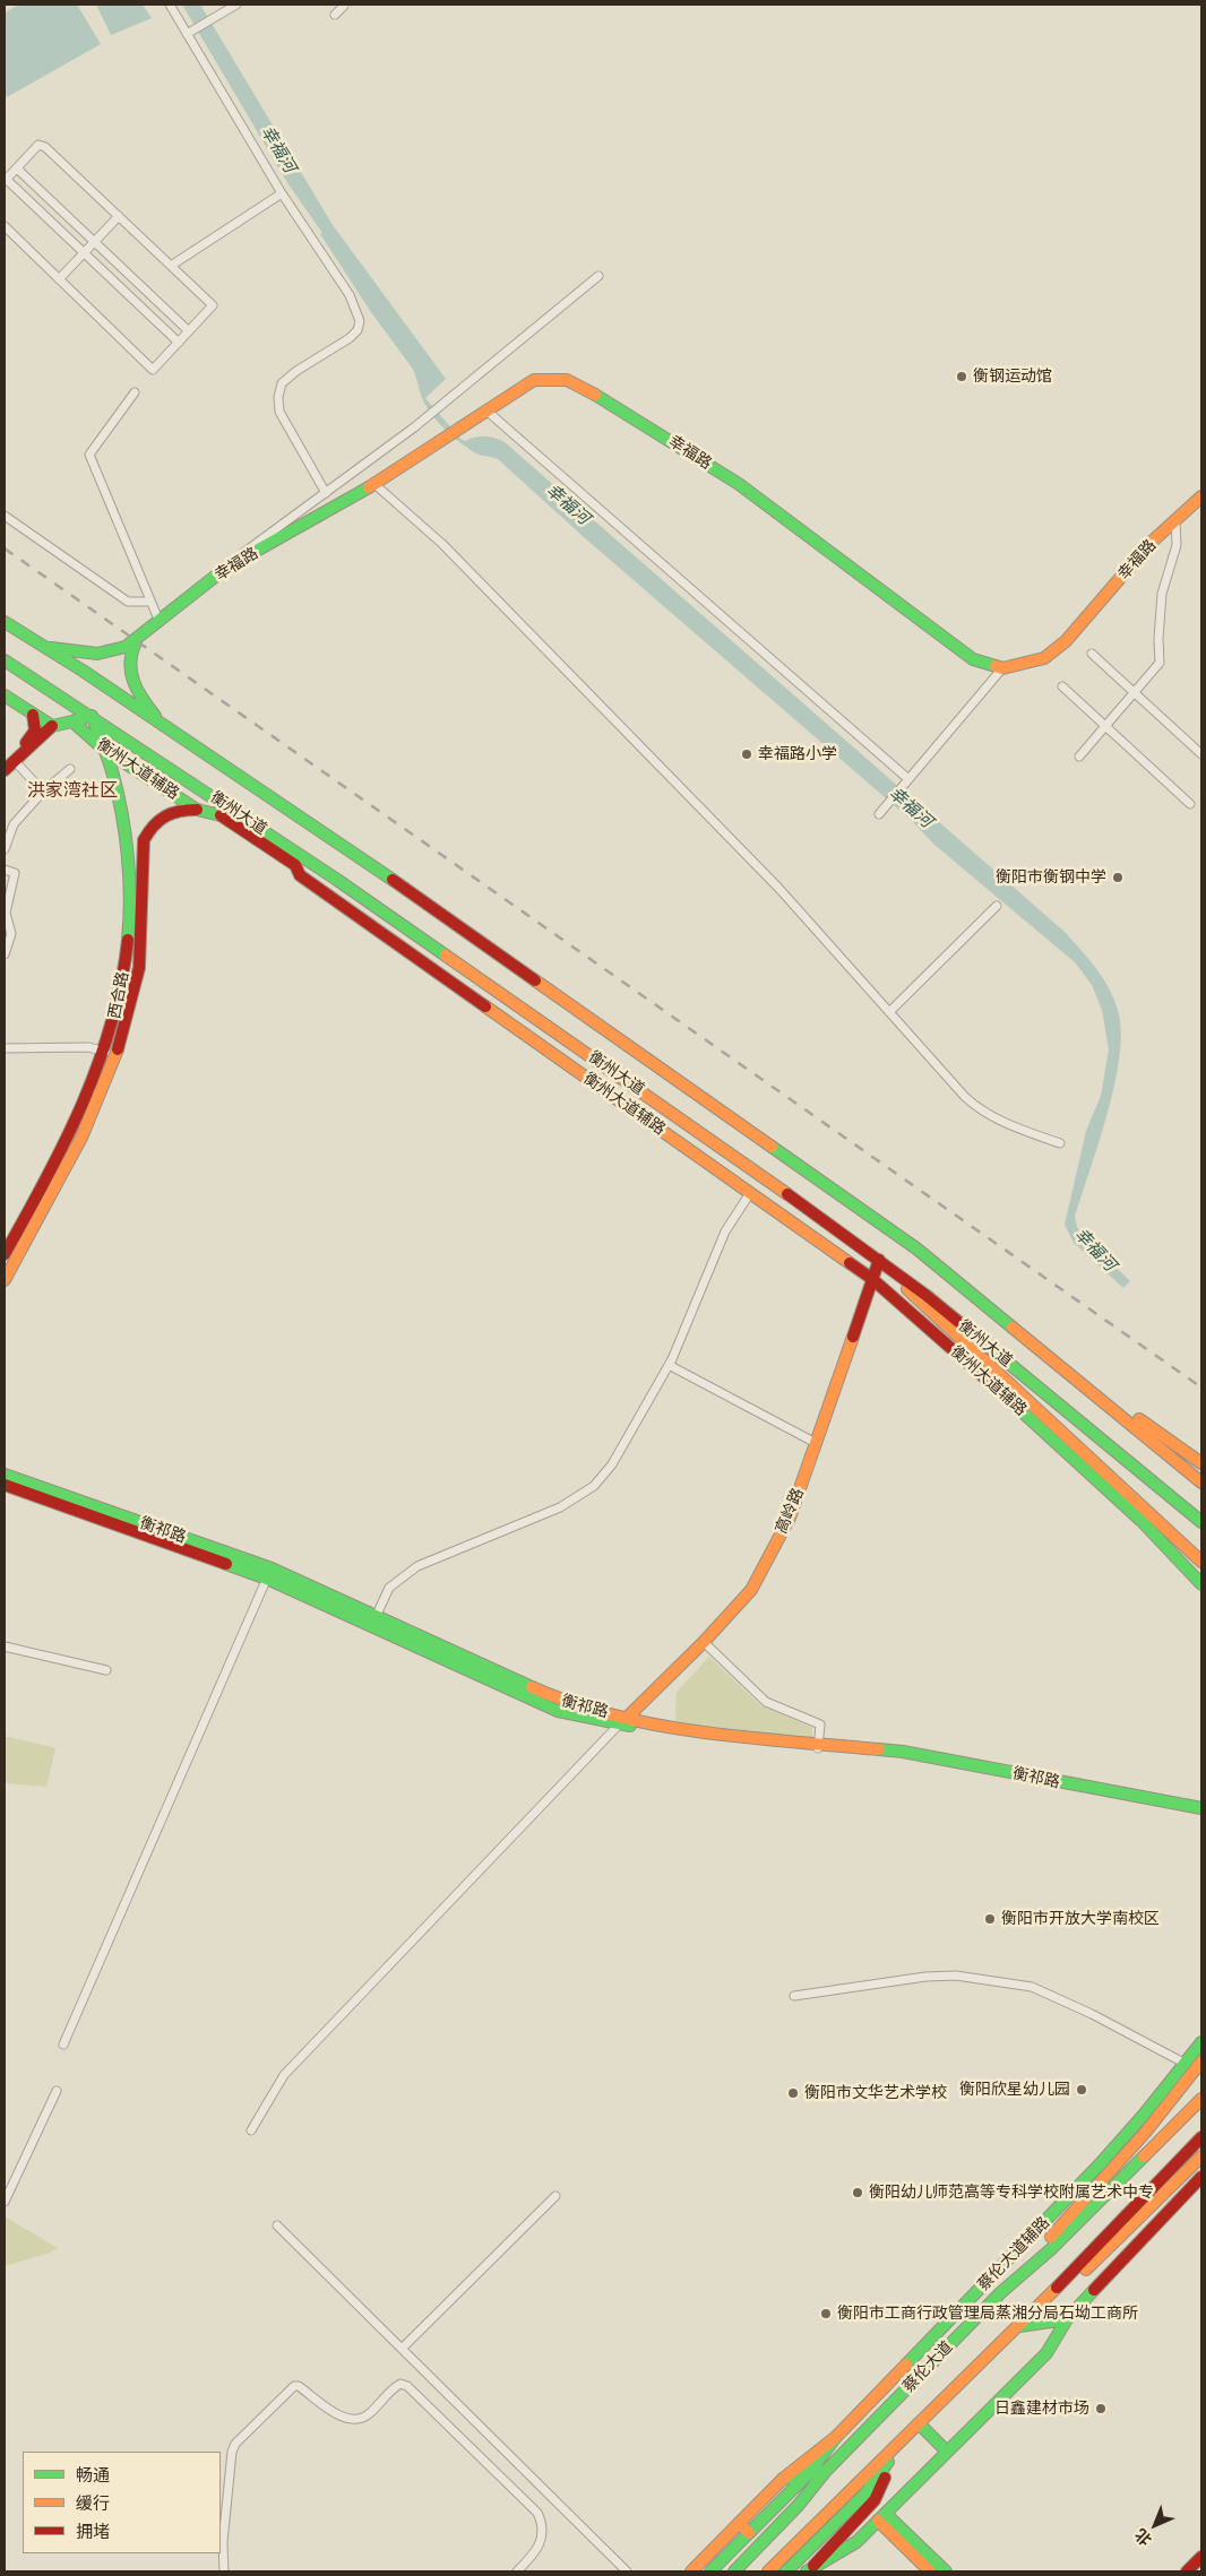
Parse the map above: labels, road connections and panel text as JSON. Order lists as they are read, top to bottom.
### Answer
{
  "streets": {
    "main road": [
      "幸福路",
      "衡州大道辅路",
      "衡州大道",
      "西合路",
      "高岭路",
      "衡祁路",
      "蔡伦大道辅路",
      "蔡伦大道"
    ]
  },
  "crossings": [
    ["幸福路", "衡州大道"],
    ["衡州大道辅路", "西合路"],
    ["衡州大道辅路", "高岭路"],
    ["衡州大道", "西合路"],
    ["衡州大道", "高岭路"],
    ["高岭路", "衡祁路"]
  ],
  "districts": ["洪家湾社区"],
  "water": ["幸福河"],
  "places": [
    "衡钢运动馆",
    "幸福路小学",
    "衡阳市衡钢中学",
    "衡阳市开放大学南校区",
    "衡阳欣星幼儿园",
    "衡阳市文华艺术学校",
    "衡阳幼儿师范高等专科学校附属艺术中专",
    "衡阳市工商行政管理局蒸湘分局石坳工商所",
    "日鑫建材市场"
  ],
  "legend": ["畅通", "缓行", "拥堵"],
  "north": "bottom left"
}
